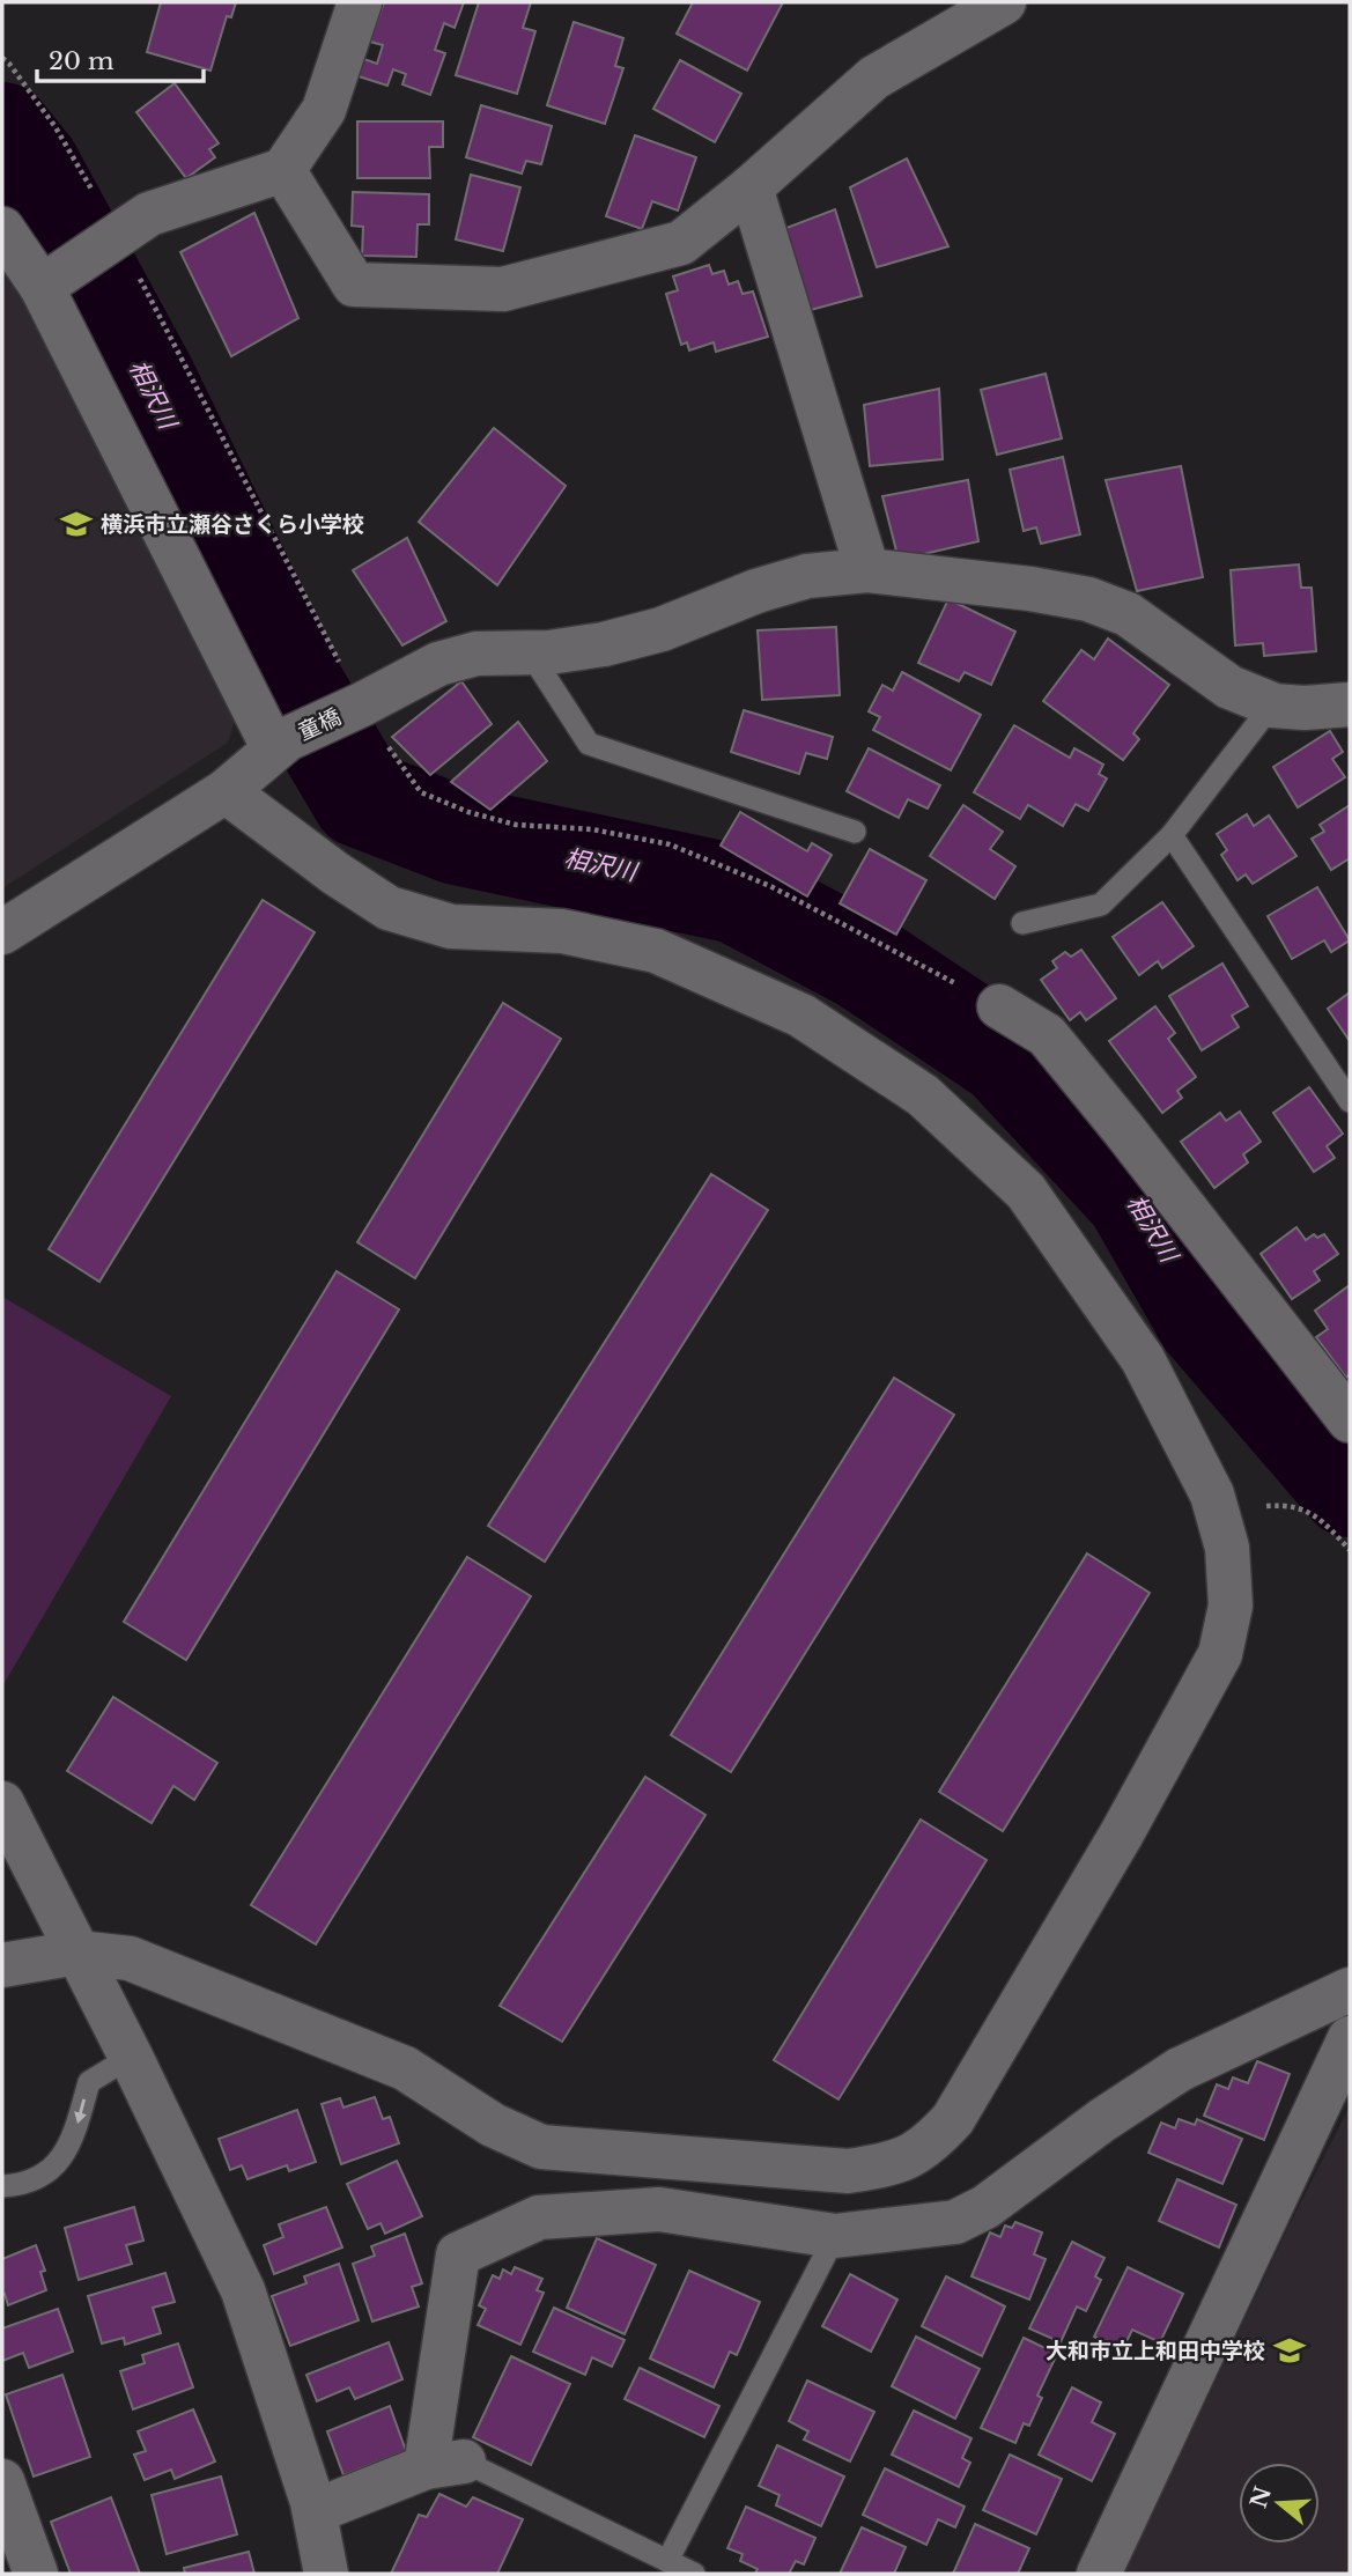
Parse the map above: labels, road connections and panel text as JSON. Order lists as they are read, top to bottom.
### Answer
{
  "streets": {
    "street": ["童橋"]
  },
  "water": ["相沢川"],
  "places": {
    "school or university": ["横浜市立瀬谷さくら小学校", "大和市立上和田中学校"]
  },
  "scale_bar": "20 m",
  "north": "left"
}
